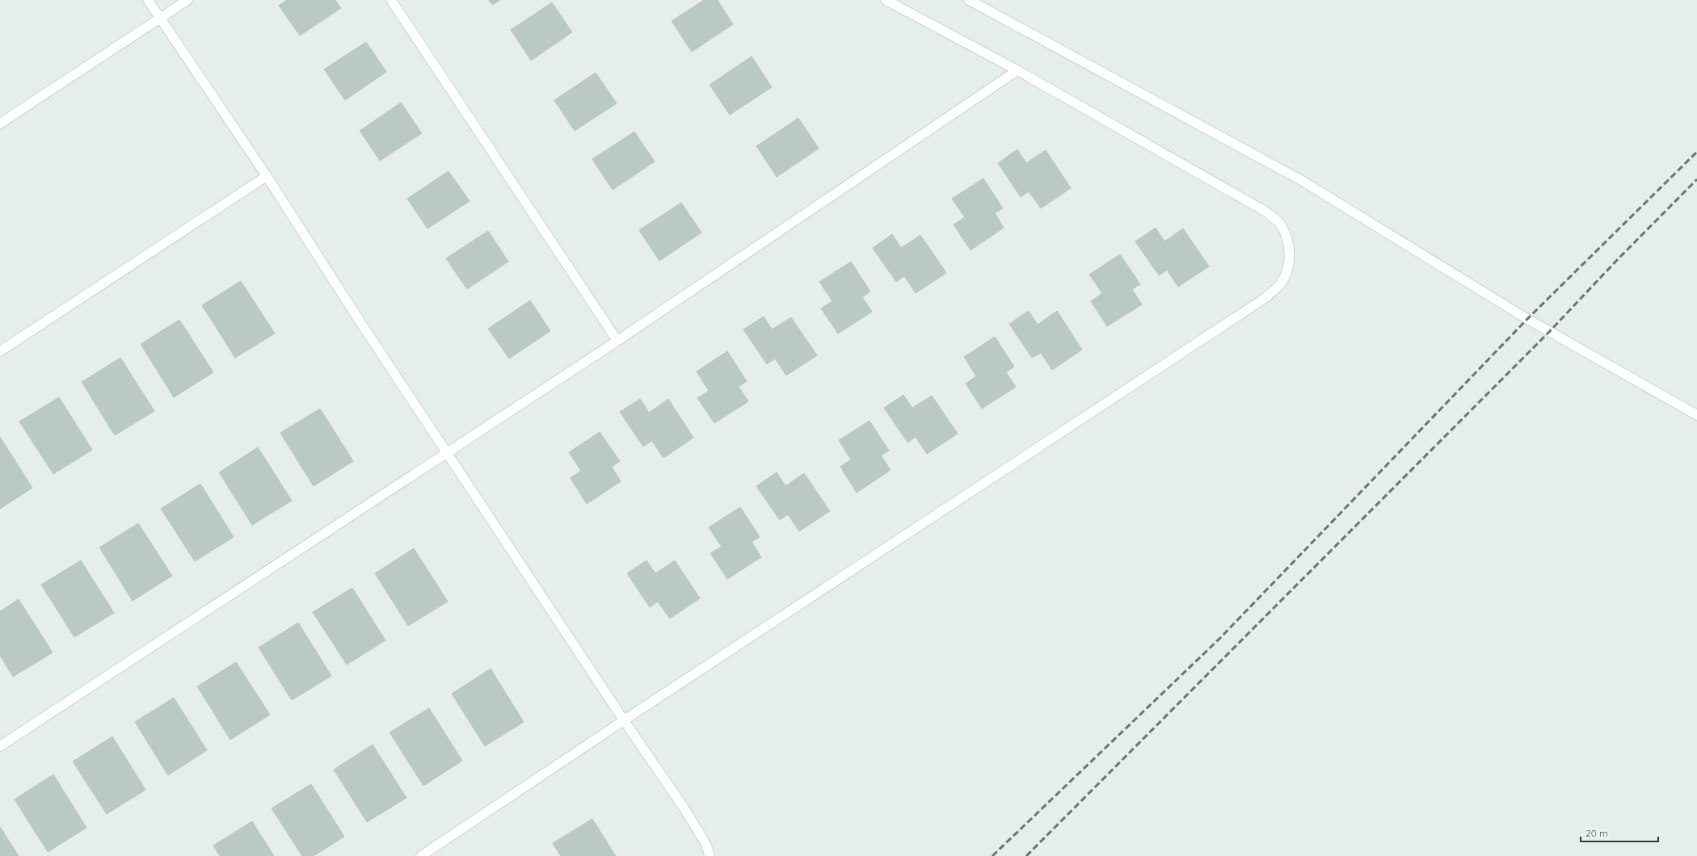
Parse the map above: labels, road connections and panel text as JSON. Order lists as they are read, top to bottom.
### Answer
{
  "scale_bar": "20 m"
}
